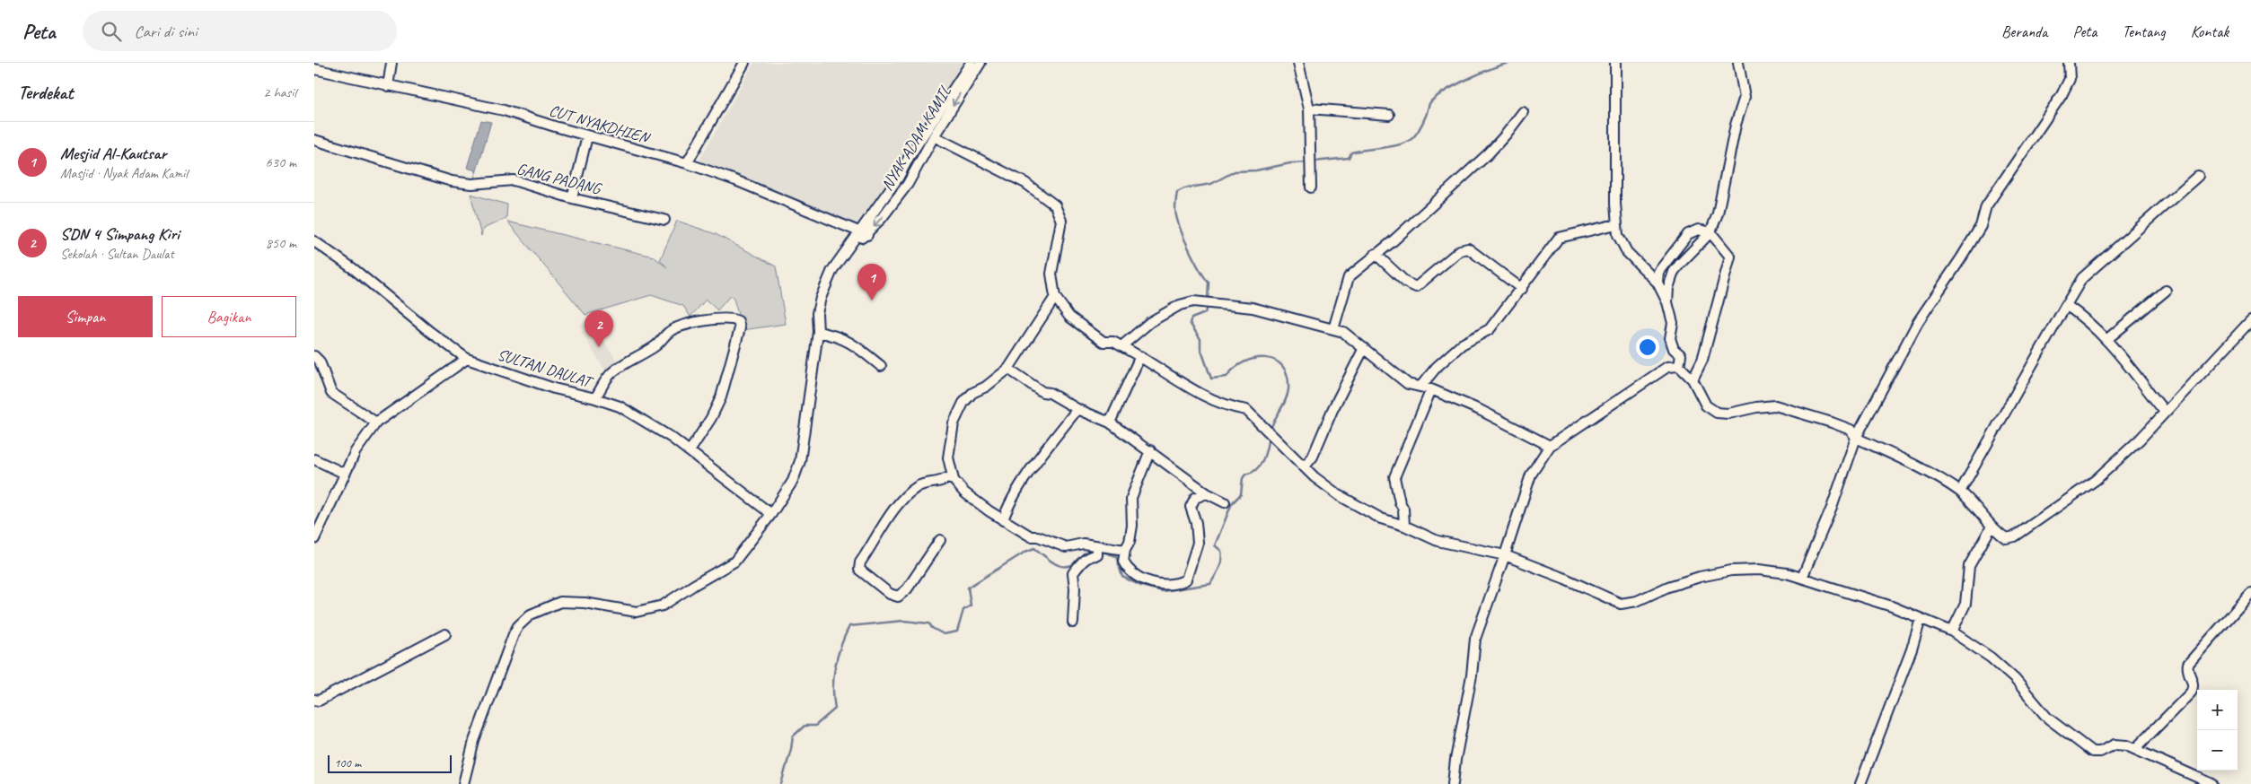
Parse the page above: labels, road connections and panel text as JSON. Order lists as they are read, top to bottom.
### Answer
{
  "streets": {
    "street": [
      "CUT NYAKDHIEN",
      "NYAK ADAM KAMIL",
      "GANG PADANG",
      "SULTAN DAULAT"
    ]
  },
  "crossings": [
    ["CUT NYAKDHIEN", "NYAK ADAM KAMIL"]
  ],
  "scale_bar": "100 m",
  "page": {
    "header": "Peta",
    "search": "Cari di sini",
    "nav": [
      "Beranda",
      "Peta",
      "Tentang",
      "Kontak"
    ],
    "heading": ["Terdekat", "2 hasil"],
    "list": [
      {
        "mark": "1",
        "name": "Mesjid Al-Kautsar",
        "note": "Masjid · Nyak Adam Kamil",
        "value": "630 m"
      },
      {
        "mark": "2",
        "name": "SDN 4 Simpang Kiri",
        "note": "Sekolah · Sultan Daulat",
        "value": "850 m"
      }
    ],
    "pins": ["1", "2"],
    "buttons": ["Simpan", "Bagikan"],
    "map_buttons": ["+", "−"],
    "scale": "100 m"
  }
}
